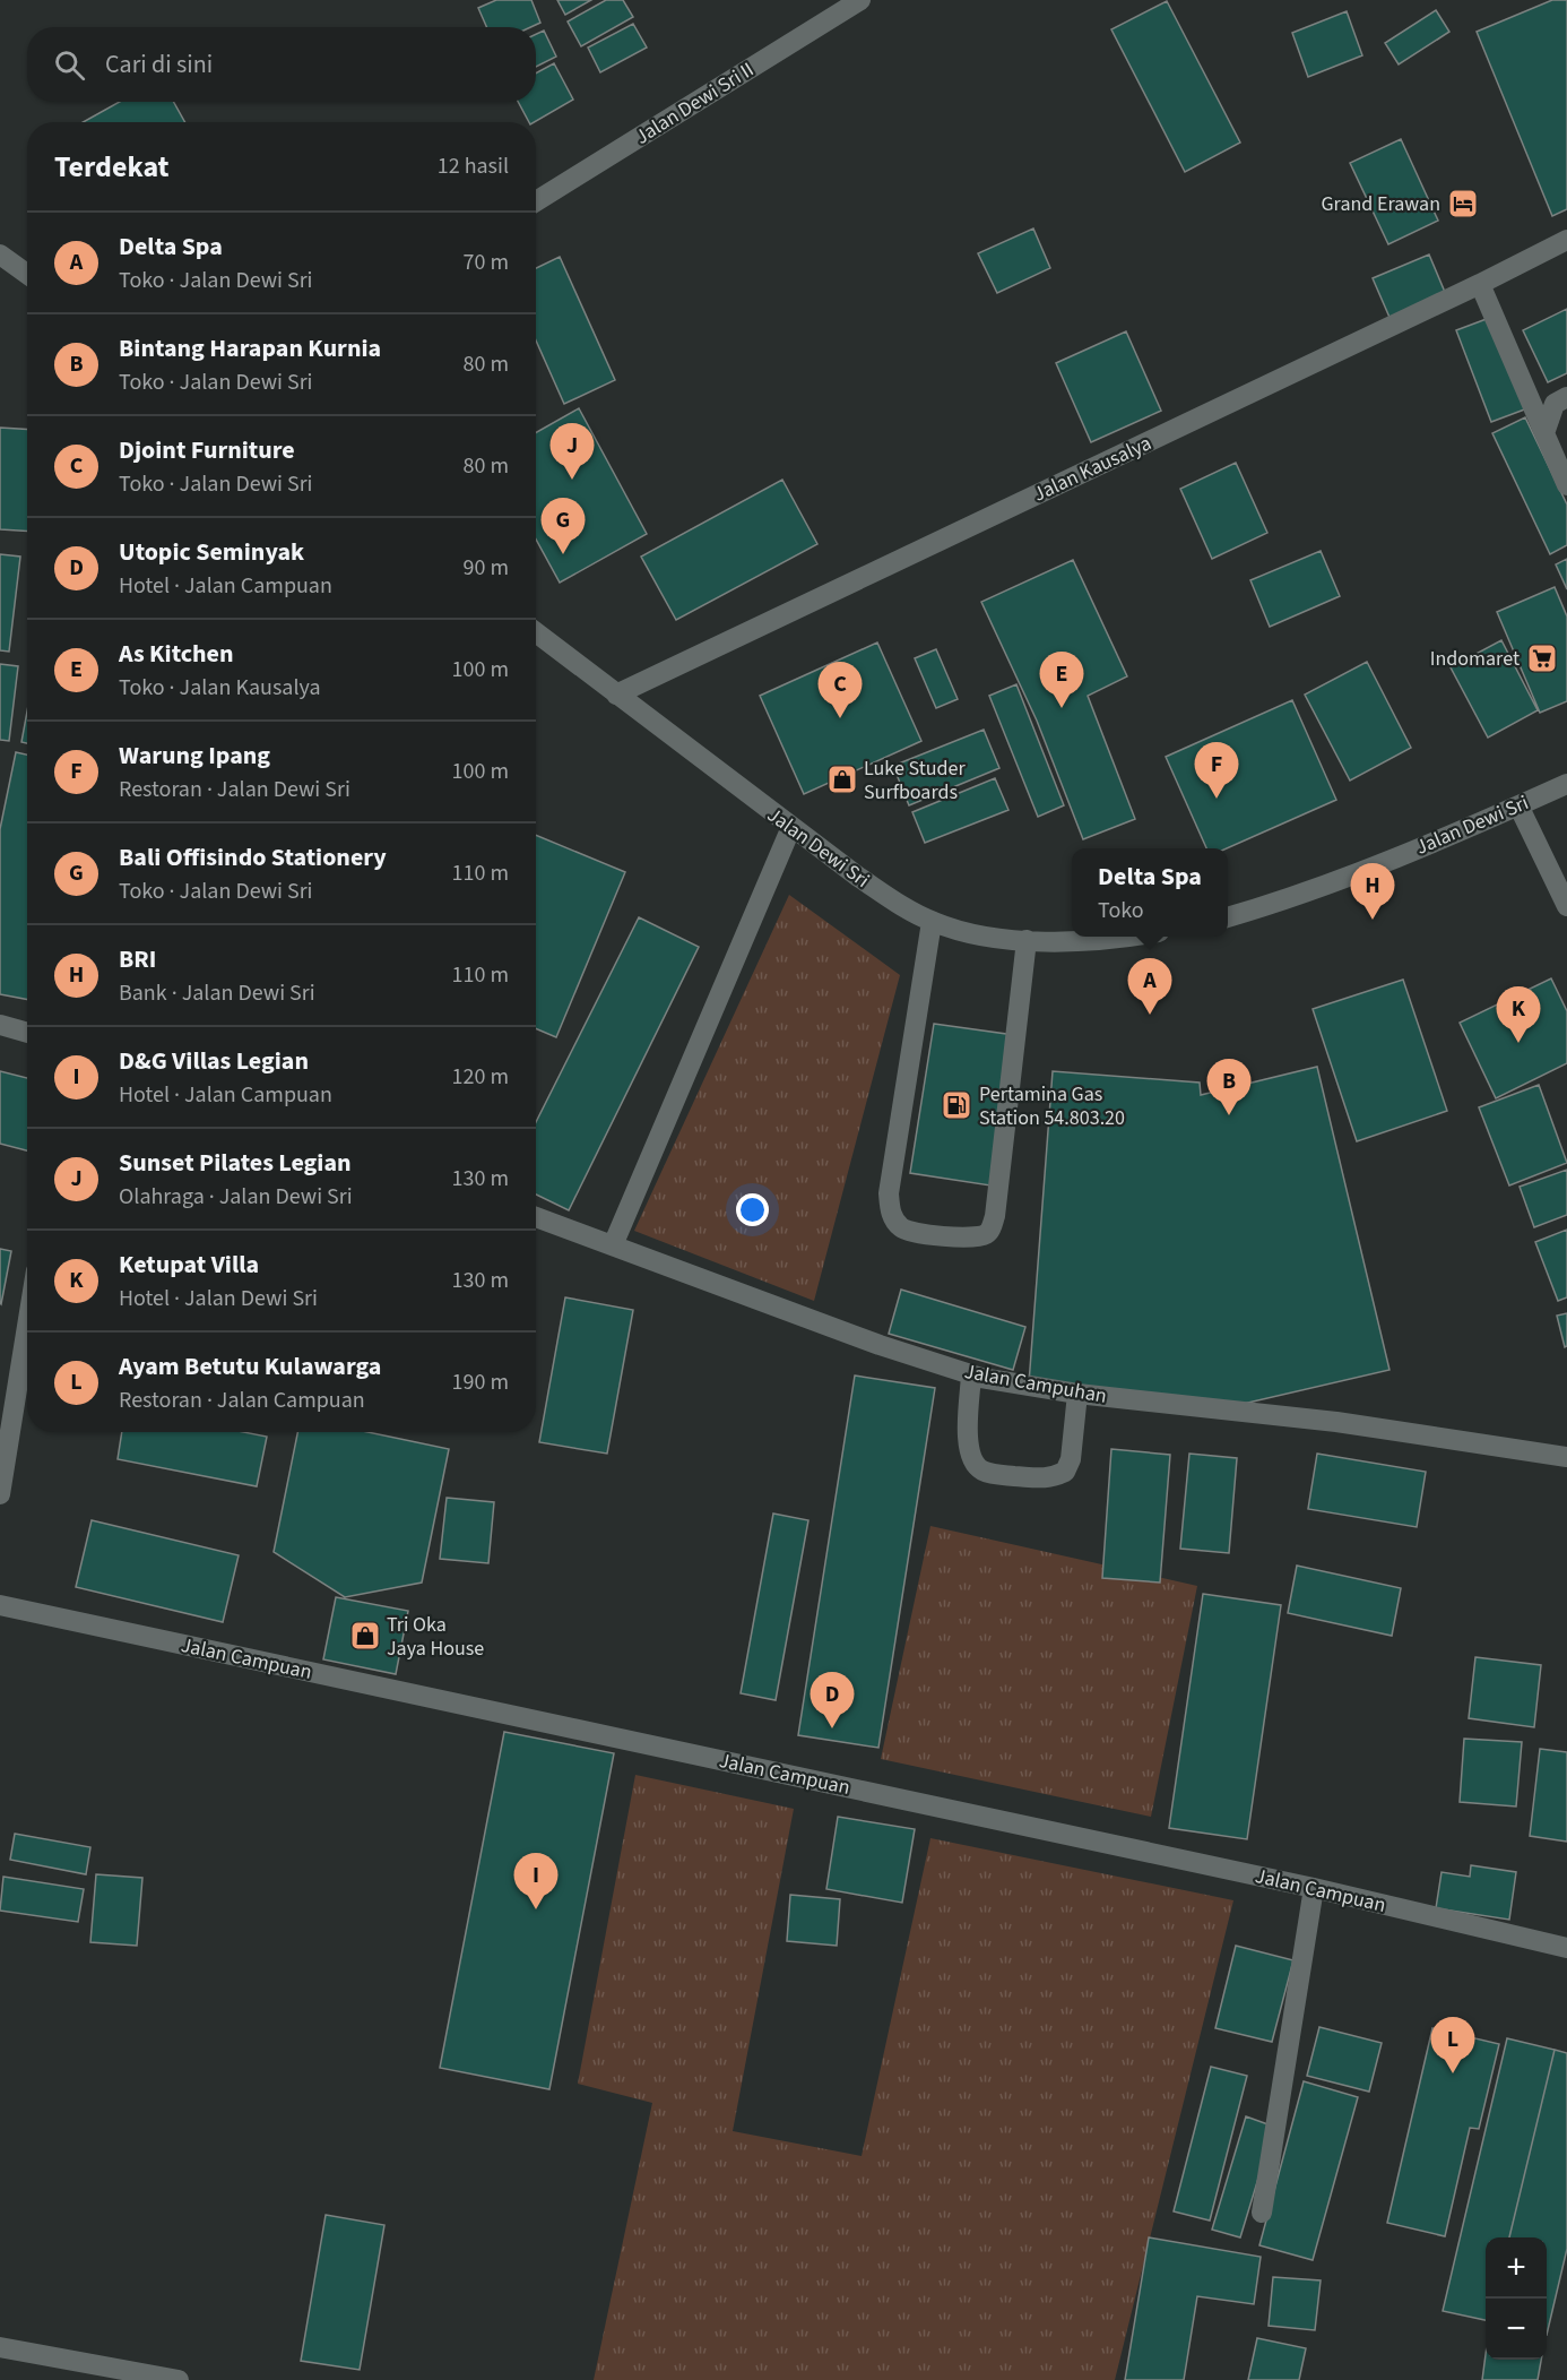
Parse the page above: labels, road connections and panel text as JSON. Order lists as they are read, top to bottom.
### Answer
{
  "streets": {
    "street": [
      "Jalan Dewi Sri II",
      "Jalan Kausalya",
      "Jalan Dewi Sri",
      "Jalan Campuhan",
      "Jalan Campuan"
    ]
  },
  "crossings": [
    ["Jalan Kausalya", "Jalan Dewi Sri"]
  ],
  "places": {
    "hotel": ["Grand Erawan"],
    "supermarket": ["Indomaret"],
    "shop": ["Luke Studer Surfboards", "Tri Oka Jaya House"],
    "fuel station": ["Pertamina Gas Station 54.803.20"]
  },
  "page": {
    "search": "Cari di sini",
    "heading": ["Terdekat", "12 hasil"],
    "list": [
      {
        "mark": "A",
        "name": "Delta Spa",
        "note": "Toko · Jalan Dewi Sri",
        "value": "70 m"
      },
      {
        "mark": "B",
        "name": "Bintang Harapan Kurnia",
        "note": "Toko · Jalan Dewi Sri",
        "value": "80 m"
      },
      {
        "mark": "C",
        "name": "Djoint Furniture",
        "note": "Toko · Jalan Dewi Sri",
        "value": "80 m"
      },
      {
        "mark": "D",
        "name": "Utopic Seminyak",
        "note": "Hotel · Jalan Campuan",
        "value": "90 m"
      },
      {
        "mark": "E",
        "name": "As Kitchen",
        "note": "Toko · Jalan Kausalya",
        "value": "100 m"
      },
      {
        "mark": "F",
        "name": "Warung Ipang",
        "note": "Restoran · Jalan Dewi Sri",
        "value": "100 m"
      },
      {
        "mark": "G",
        "name": "Bali Offisindo Stationery",
        "note": "Toko · Jalan Dewi Sri",
        "value": "110 m"
      },
      {
        "mark": "H",
        "name": "BRI",
        "note": "Bank · Jalan Dewi Sri",
        "value": "110 m"
      },
      {
        "mark": "I",
        "name": "D&G Villas Legian",
        "note": "Hotel · Jalan Campuan",
        "value": "120 m"
      },
      {
        "mark": "J",
        "name": "Sunset Pilates Legian",
        "note": "Olahraga · Jalan Dewi Sri",
        "value": "130 m"
      },
      {
        "mark": "K",
        "name": "Ketupat Villa",
        "note": "Hotel · Jalan Dewi Sri",
        "value": "130 m"
      },
      {
        "mark": "L",
        "name": "Ayam Betutu Kulawarga",
        "note": "Restoran · Jalan Campuan",
        "value": "190 m"
      }
    ],
    "pins": [
      "J",
      "G",
      "E",
      "C",
      "F",
      "H",
      "A",
      "K",
      "B",
      "D",
      "I",
      "L"
    ],
    "popup": ["Delta Spa", "Toko"],
    "map_buttons": ["+", "−"]
  }
}
